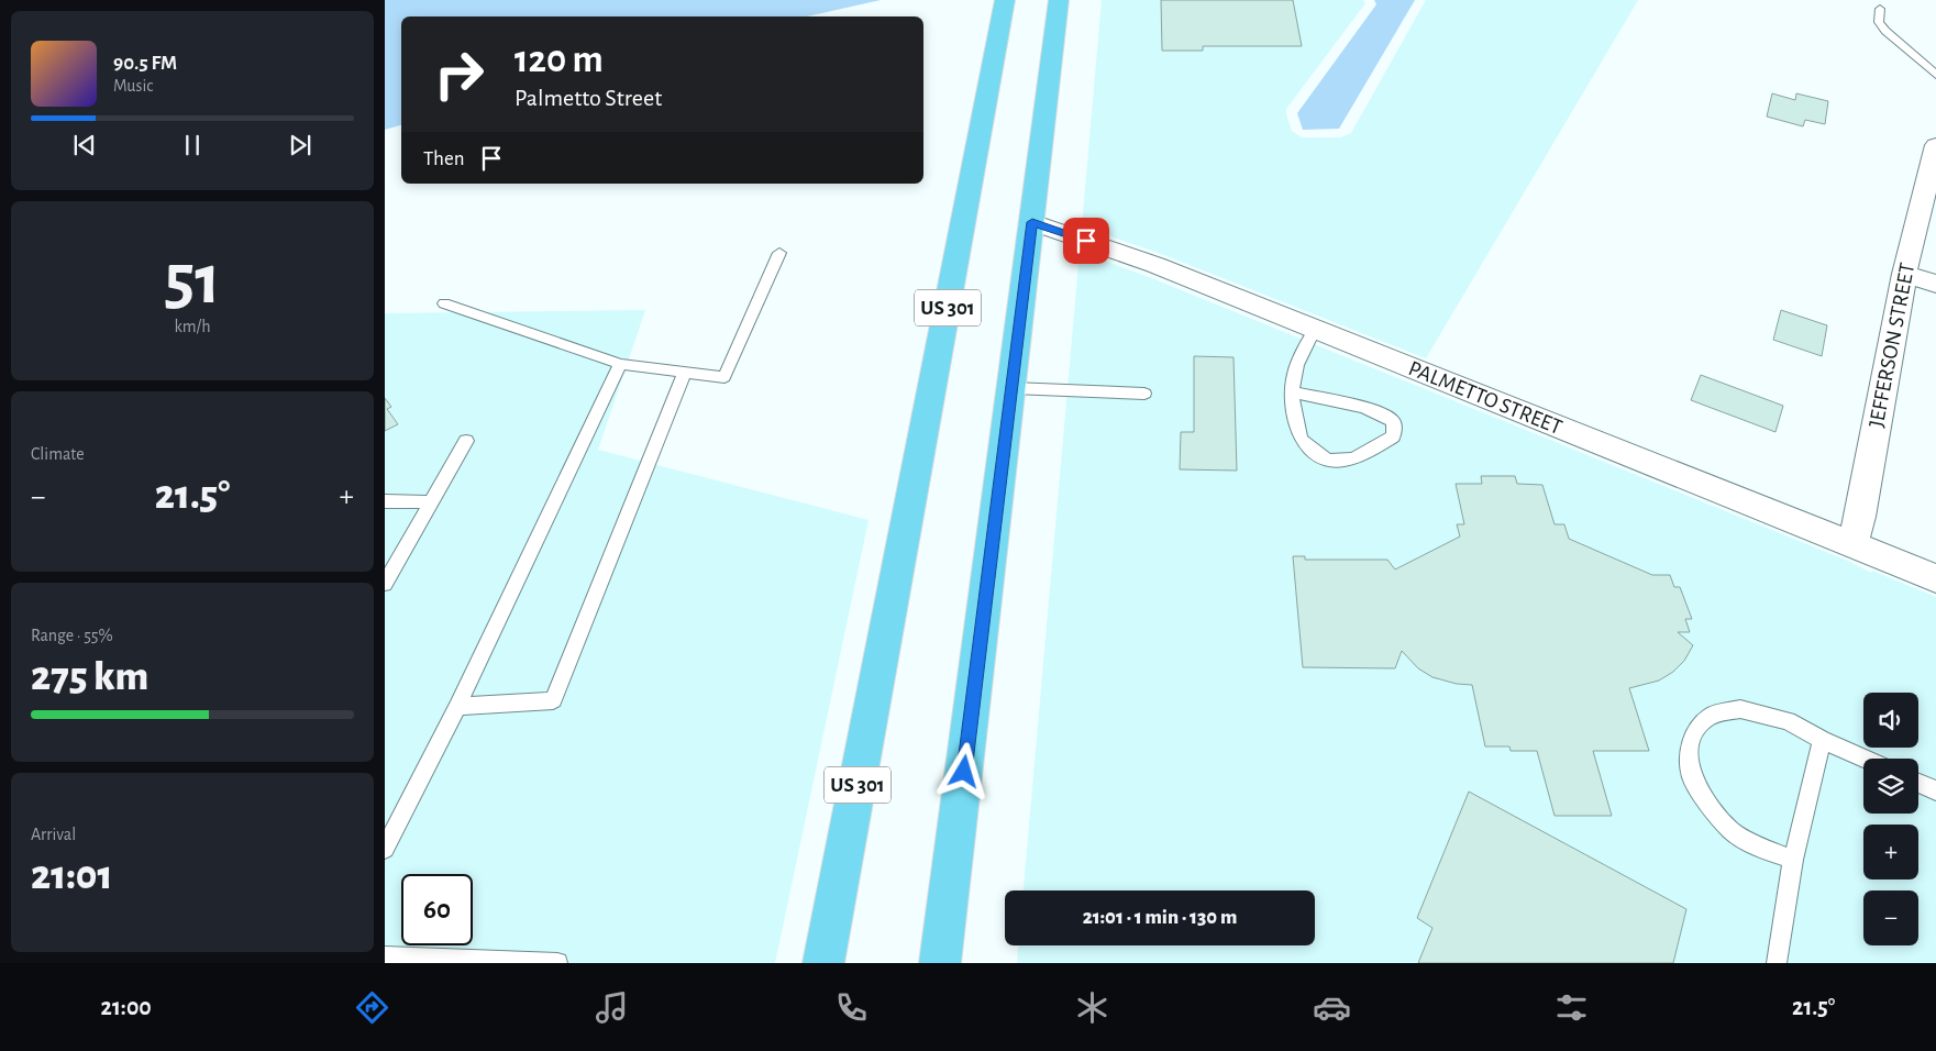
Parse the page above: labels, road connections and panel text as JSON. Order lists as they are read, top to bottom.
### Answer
{
  "streets": {
    "main road": ["US 301"],
    "street": ["JEFFERSON STREET", "PALMETTO STREET"]
  },
  "crossings": [
    ["JEFFERSON STREET", "PALMETTO STREET"]
  ],
  "page": {
    "turn": ["120 m", "Palmetto Street"],
    "song": ["90.5 FM", "Music"],
    "then": "Then",
    "tile": [
      ["51", "km/h"],
      "Climate",
      ["Range · 55%", "275 km"],
      ["Arrival", "21:01"]
    ],
    "heat": ["−", "21.5°", "+"],
    "map_buttons": ["+", "−"],
    "limit": "60",
    "trip": "21:01 · 1 min · 130 m",
    "tabs": ["21:00", "21.5°"]
  }
}
